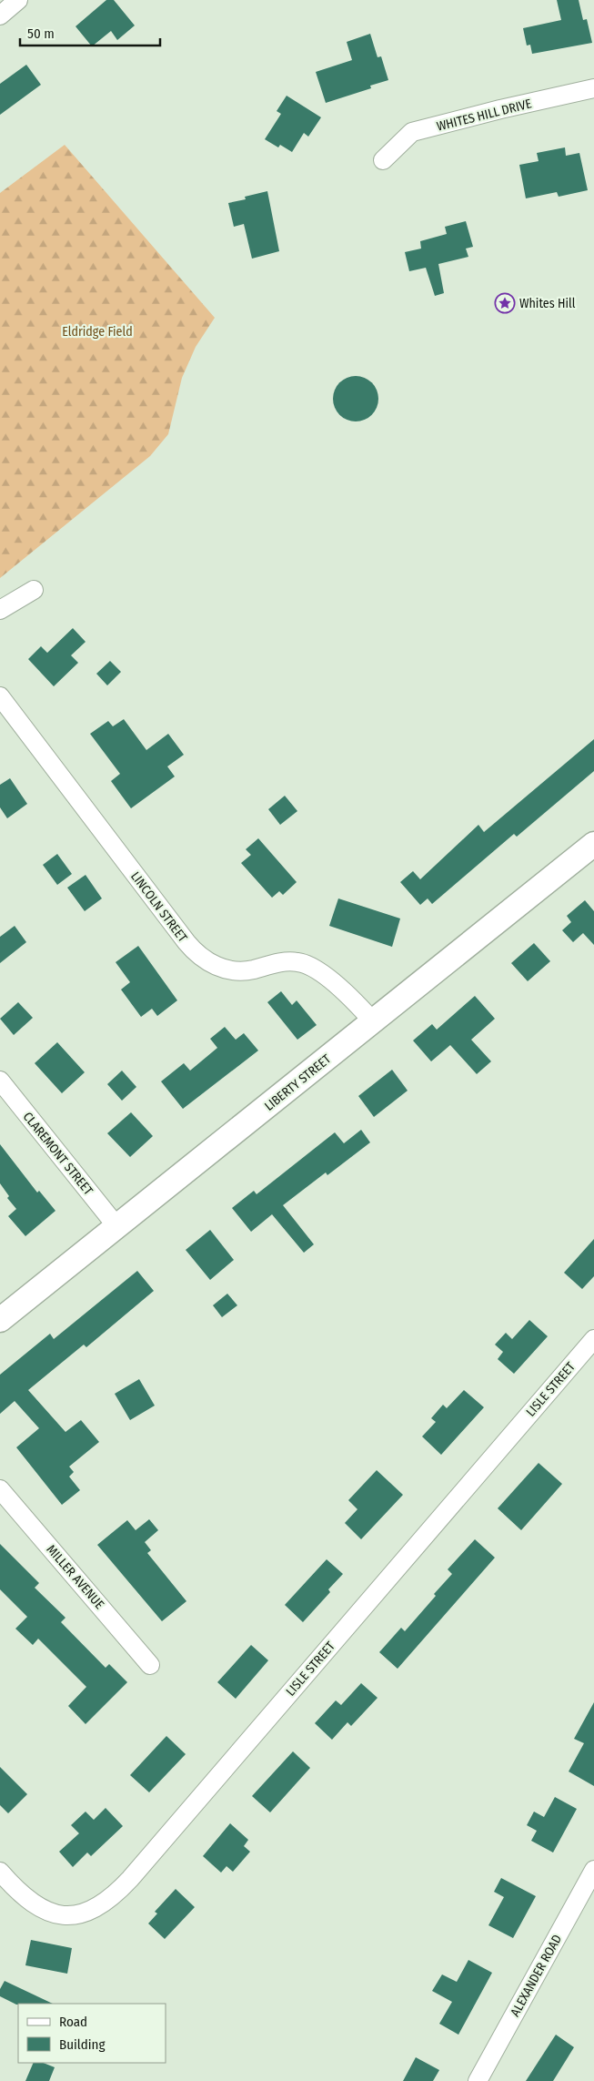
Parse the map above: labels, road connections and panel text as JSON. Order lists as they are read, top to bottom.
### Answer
{
  "streets": {
    "main road": ["LIBERTY STREET"],
    "street": [
      "WHITES HILL DRIVE",
      "LINCOLN STREET",
      "CLAREMONT STREET",
      "LISLE STREET",
      "MILLER AVENUE",
      "ALEXANDER ROAD"
    ]
  },
  "crossings": [
    ["LINCOLN STREET", "LIBERTY STREET"],
    ["LIBERTY STREET", "CLAREMONT STREET"]
  ],
  "parks": ["Eldridge Field"],
  "places": {
    "place": ["Whites Hill"]
  },
  "legend": ["Road", "Building"],
  "scale_bar": "50 m"
}
